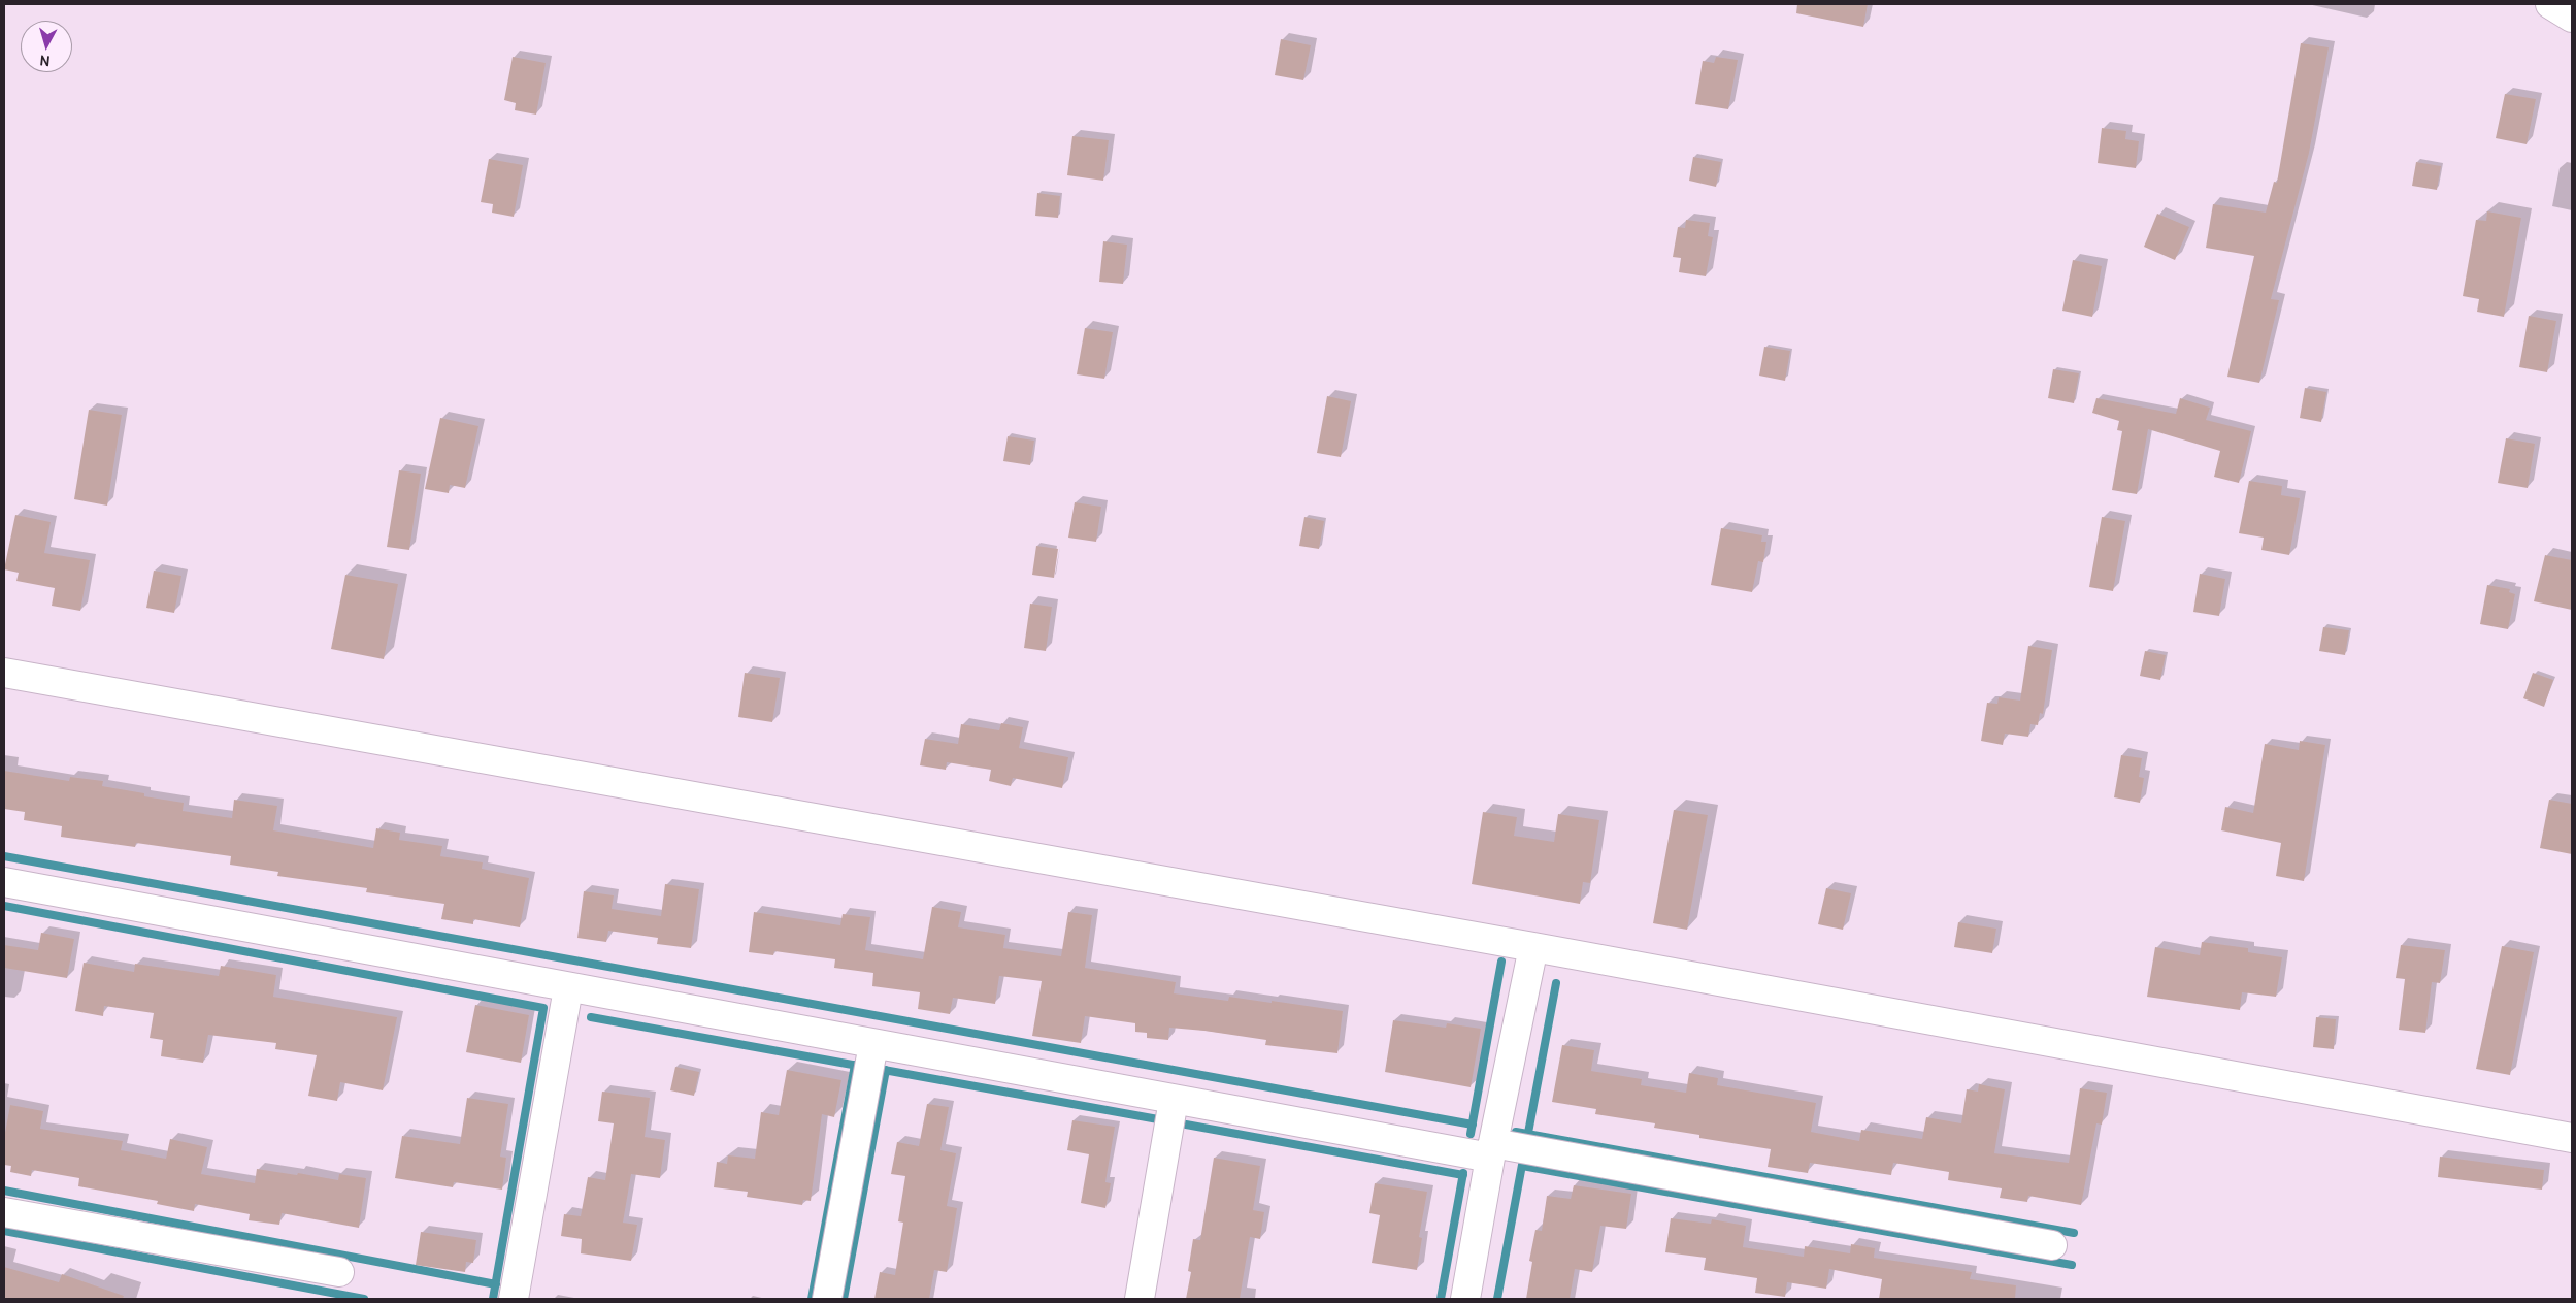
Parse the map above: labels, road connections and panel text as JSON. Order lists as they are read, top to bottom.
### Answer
{
  "north": "bottom"
}
